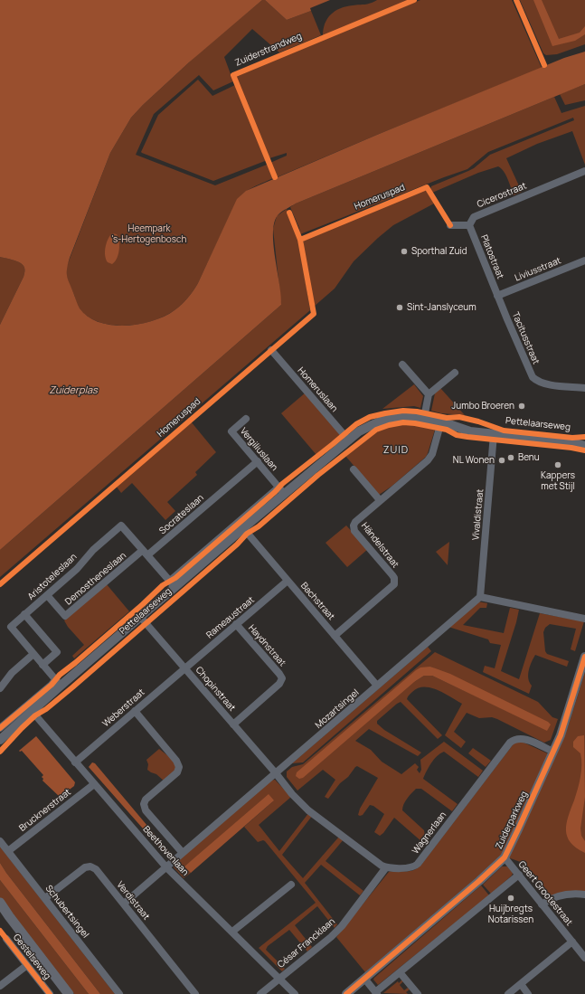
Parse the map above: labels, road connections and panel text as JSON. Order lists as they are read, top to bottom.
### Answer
{
  "streets": {
    "main road": ["Gestelseweg"],
    "street": [
      "Cicerostraat",
      "Platostraat",
      "Liviusstraat",
      "Tacitusstraat",
      "Homeruslaan",
      "Pettelaarseweg",
      "Vergiliuslaan",
      "Socrateslaan",
      "Vivaldistraat",
      "Händelstraat",
      "Aristoteleslaan",
      "Demostheneslaan",
      "Bachstraat",
      "Rameaustraat",
      "Haydnstraat",
      "Chopinstraat",
      "Weberstraat",
      "Mozartsingel",
      "Brucknerstraat",
      "Zuiderparkweg",
      "Wagnerlaan",
      "Beethovenlaan",
      "Geert Grootestraat",
      "Verdistraat",
      "Schubertsingel",
      "César Francklaan"
    ],
    "cycle path": ["Zuiderstrandweg", "Homeruspad"]
  },
  "crossings": [
    ["Cicerostraat", "Platostraat"],
    ["Platostraat", "Liviusstraat"],
    ["Platostraat", "Tacitusstraat"],
    ["Liviusstraat", "Tacitusstraat"],
    ["Homeruslaan", "Pettelaarseweg"],
    ["Pettelaarseweg", "Vergiliuslaan"],
    ["Pettelaarseweg", "Vivaldistraat"],
    ["Pettelaarseweg", "Bachstraat"],
    ["Pettelaarseweg", "Chopinstraat"],
    ["Pettelaarseweg", "Beethovenlaan"],
    ["Vergiliuslaan", "Socrateslaan"],
    ["Socrateslaan", "Aristoteleslaan"],
    ["Socrateslaan", "Demostheneslaan"],
    ["Vivaldistraat", "Mozartsingel"],
    ["Händelstraat", "Bachstraat"],
    ["Aristoteleslaan", "Demostheneslaan"],
    ["Bachstraat", "Rameaustraat"],
    ["Bachstraat", "Mozartsingel"],
    ["Rameaustraat", "Haydnstraat"],
    ["Rameaustraat", "Chopinstraat"],
    ["Rameaustraat", "Weberstraat"],
    ["Haydnstraat", "Chopinstraat"],
    ["Chopinstraat", "Weberstraat"],
    ["Chopinstraat", "Mozartsingel"],
    ["Weberstraat", "Beethovenlaan"],
    ["Mozartsingel", "Beethovenlaan"],
    ["Mozartsingel", "Verdistraat"],
    ["Brucknerstraat", "Beethovenlaan"],
    ["Brucknerstraat", "Schubertsingel"],
    ["Zuiderparkweg", "Wagnerlaan"],
    ["Zuiderparkweg", "Geert Grootestraat"],
    ["Wagnerlaan", "César Francklaan"],
    ["Beethovenlaan", "César Francklaan"],
    ["Verdistraat", "Schubertsingel"]
  ],
  "districts": ["ZUID"],
  "water": ["Zuiderplas"],
  "parks": ["Heempark 's-Hertogenbosch"],
  "places": [
    "Sporthal Zuid",
    "Sint-Janslyceum",
    "Jumbo Broeren",
    "Benu",
    "NL Wonen",
    "Kappers met Stijl",
    "Huijbregts Notarissen"
  ]
}
